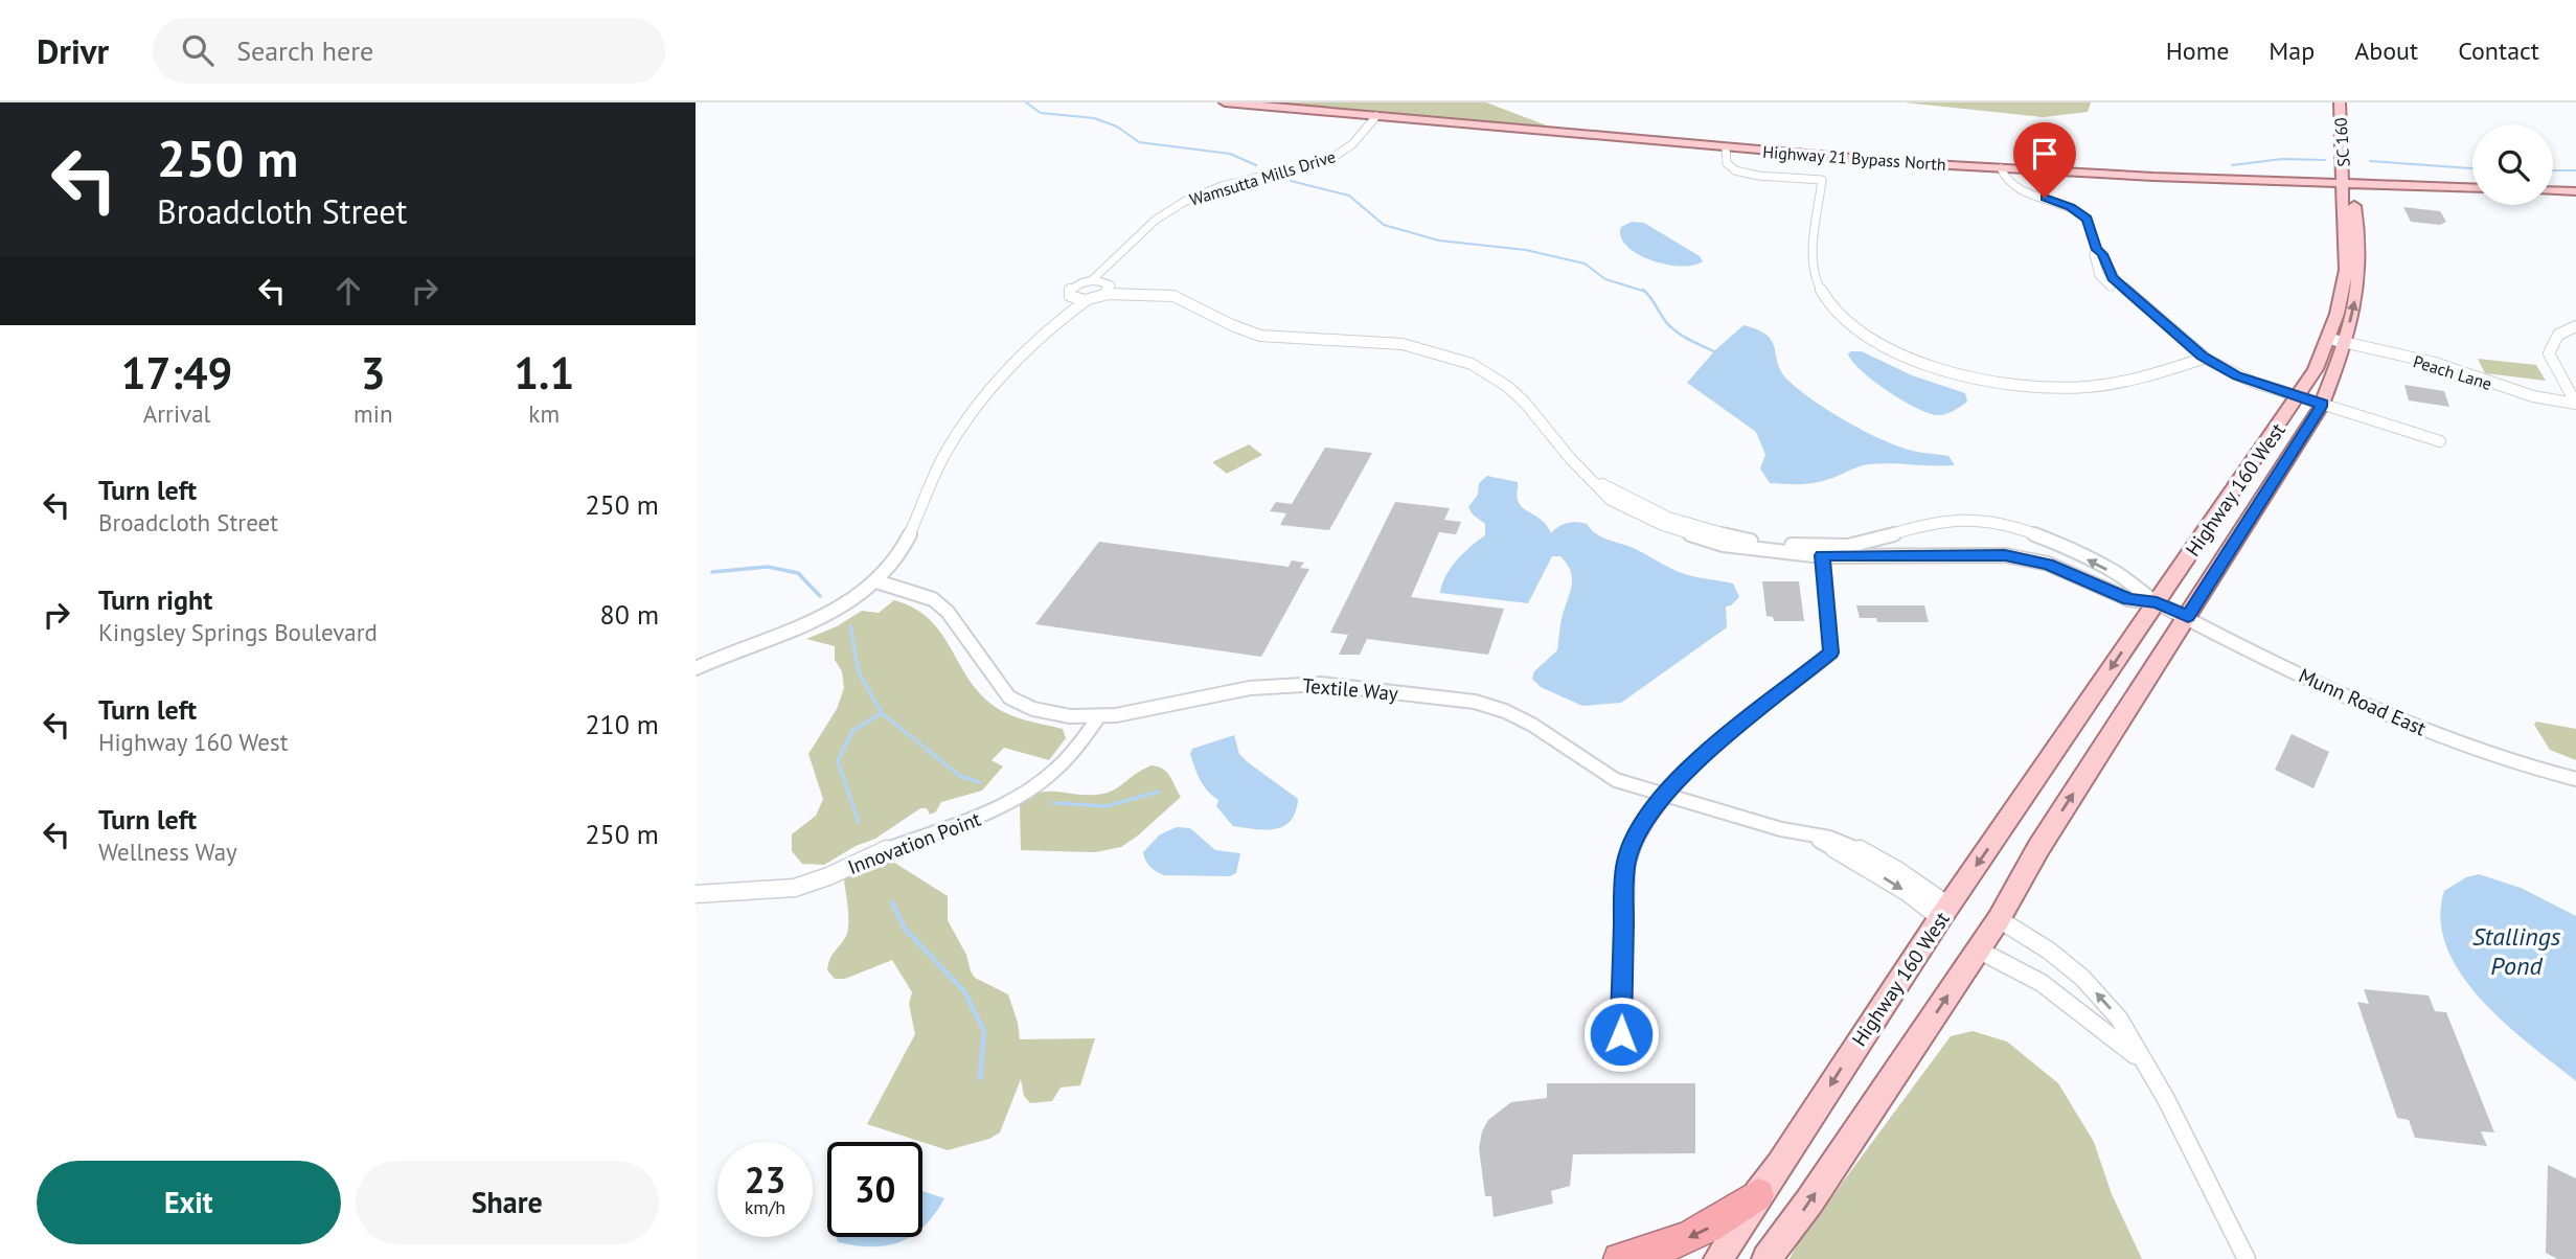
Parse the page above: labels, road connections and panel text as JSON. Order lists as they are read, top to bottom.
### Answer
{
  "streets": {
    "main road": ["SC 160", "Highway 21 Bypass North", "Highway 160 West"],
    "street": [
      "Wamsutta Mills Drive",
      "Peach Lane",
      "Textile Way",
      "Munn Road East",
      "Innovation Point"
    ]
  },
  "crossings": [
    ["SC 160", "Highway 21 Bypass North"],
    ["SC 160", "Highway 160 West"],
    ["Highway 21 Bypass North", "Wamsutta Mills Drive"],
    ["Highway 21 Bypass North", "Highway 160 West"],
    ["Wamsutta Mills Drive", "Textile Way"],
    ["Peach Lane", "Highway 160 West"],
    ["Highway 160 West", "Textile Way"],
    ["Highway 160 West", "Munn Road East"],
    ["Textile Way", "Innovation Point"]
  ],
  "water": ["Stallings Pond"],
  "page": {
    "header": "Drivr",
    "search": "Search here",
    "nav": [
      "Home",
      "Map",
      "About",
      "Contact"
    ],
    "turn": ["250 m", "Broadcloth Street"],
    "eta": [
      "17:49",
      "Arrival",
      "3",
      "min",
      "1.1",
      "km"
    ],
    "list": [
      {
        "name": "Turn left",
        "note": "Broadcloth Street",
        "value": "250 m"
      },
      {
        "name": "Turn right",
        "note": "Kingsley Springs Boulevard",
        "value": "80 m"
      },
      {
        "name": "Turn left",
        "note": "Highway 160 West",
        "value": "210 m"
      },
      {
        "name": "Turn left",
        "note": "Wellness Way",
        "value": "250 m"
      }
    ],
    "speed": "23 km/h",
    "limit": "30",
    "buttons": ["Exit", "Share"]
  }
}
